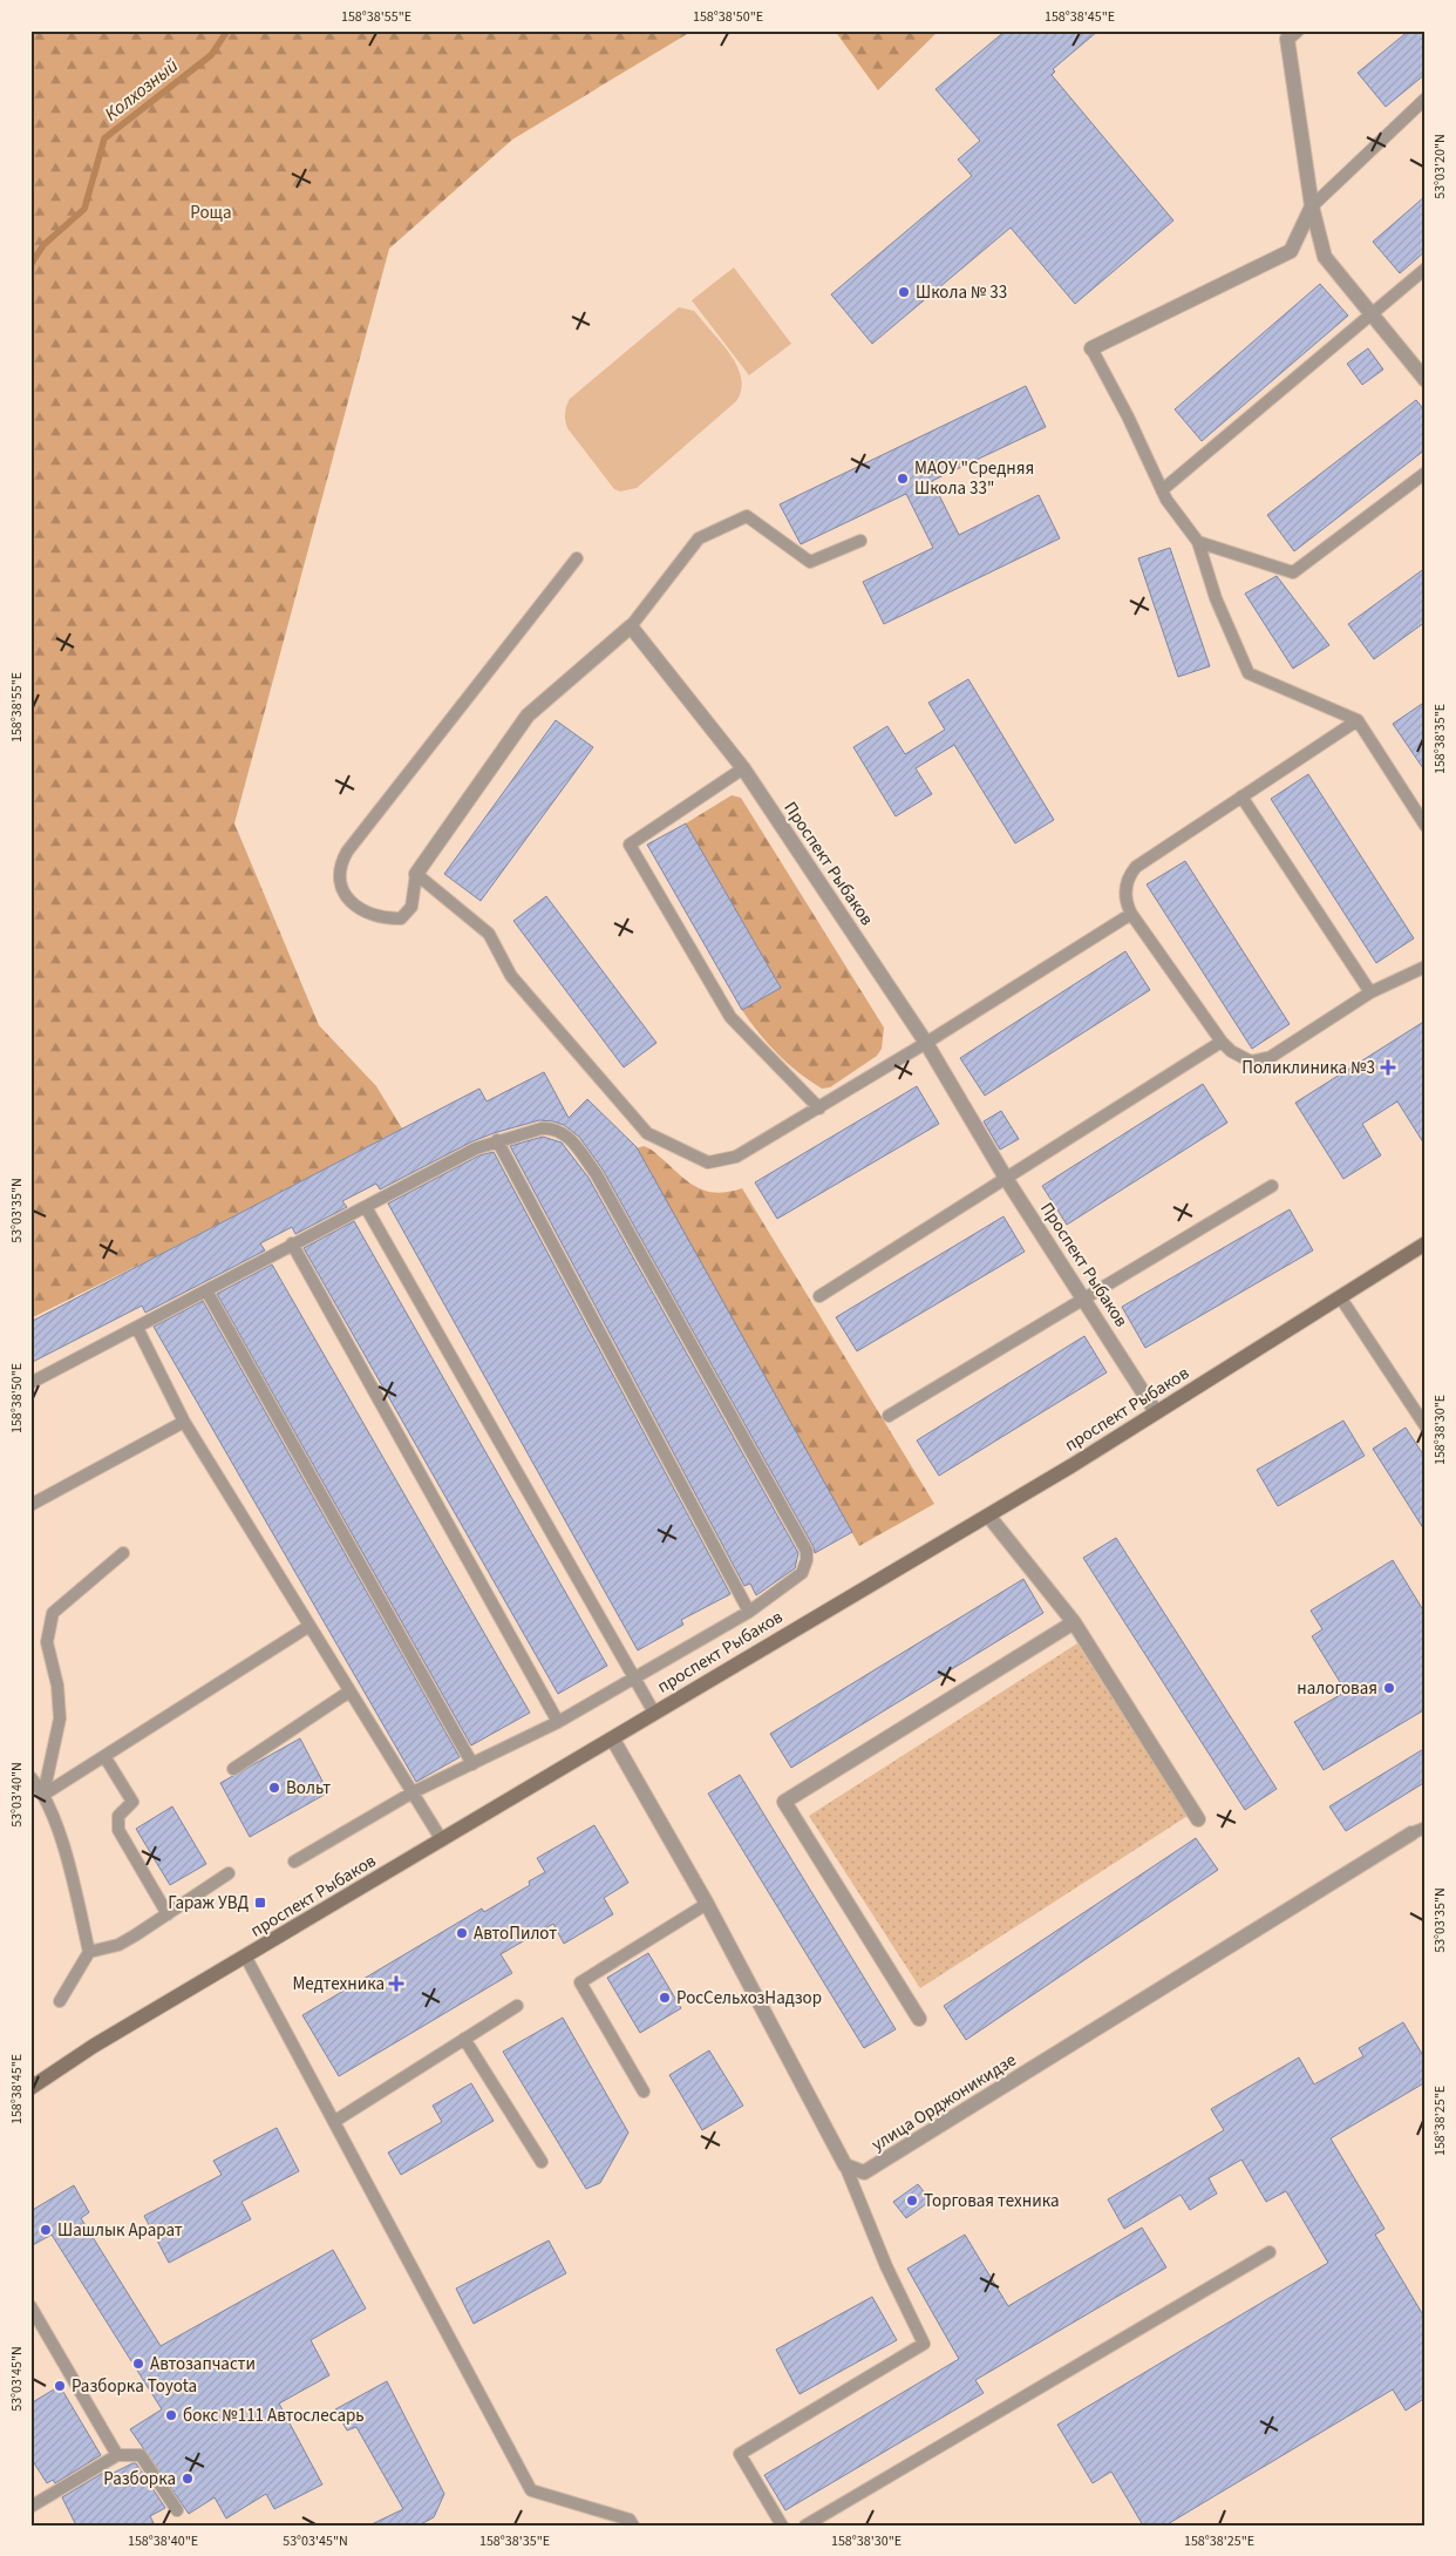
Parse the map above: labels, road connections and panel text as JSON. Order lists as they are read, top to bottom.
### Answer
{
  "streets": {
    "main road": ["проспект Рыбаков"],
    "street": ["Проспект Рыбаков", "улица Орджоникидзе"]
  },
  "crossings": [
    ["Проспект Рыбаков", "проспект Рыбаков"]
  ],
  "water": ["Колхозный"],
  "parks": ["Роща"],
  "places": {
    "other": [
      "Школа № 33",
      "МАОУ \"Средняя Школа 33\"",
      "налоговая",
      "Вольт",
      "АвтоПилот",
      "РосСельхозНадзор",
      "Торговая техника",
      "Шашлык Арарат",
      "Автозапчасти",
      "Разборка Toyota",
      "бокс №111 Автослесарь",
      "Разборка"
    ],
    "health": ["Поликлиника №3", "Медтехника"],
    "transit": ["Гараж УВД"]
  },
  "coordinates": [
    "158°38'55\"E",
    "158°38'50\"E",
    "158°38'45\"E",
    "53°03'20\"N",
    "158°38'35\"E",
    "53°03'35\"N",
    "158°38'30\"E",
    "53°03'40\"N",
    "158°38'25\"E",
    "53°03'45\"N",
    "158°38'40\"E"
  ]
}
